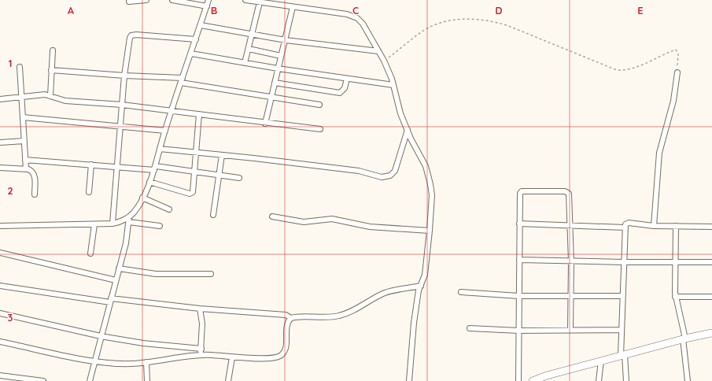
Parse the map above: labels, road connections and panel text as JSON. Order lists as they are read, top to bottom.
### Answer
{
  "grid": {
    "columns": [
      "A",
      "B",
      "C",
      "D",
      "E"
    ],
    "rows": ["1", "2", "3"]
  }
}
